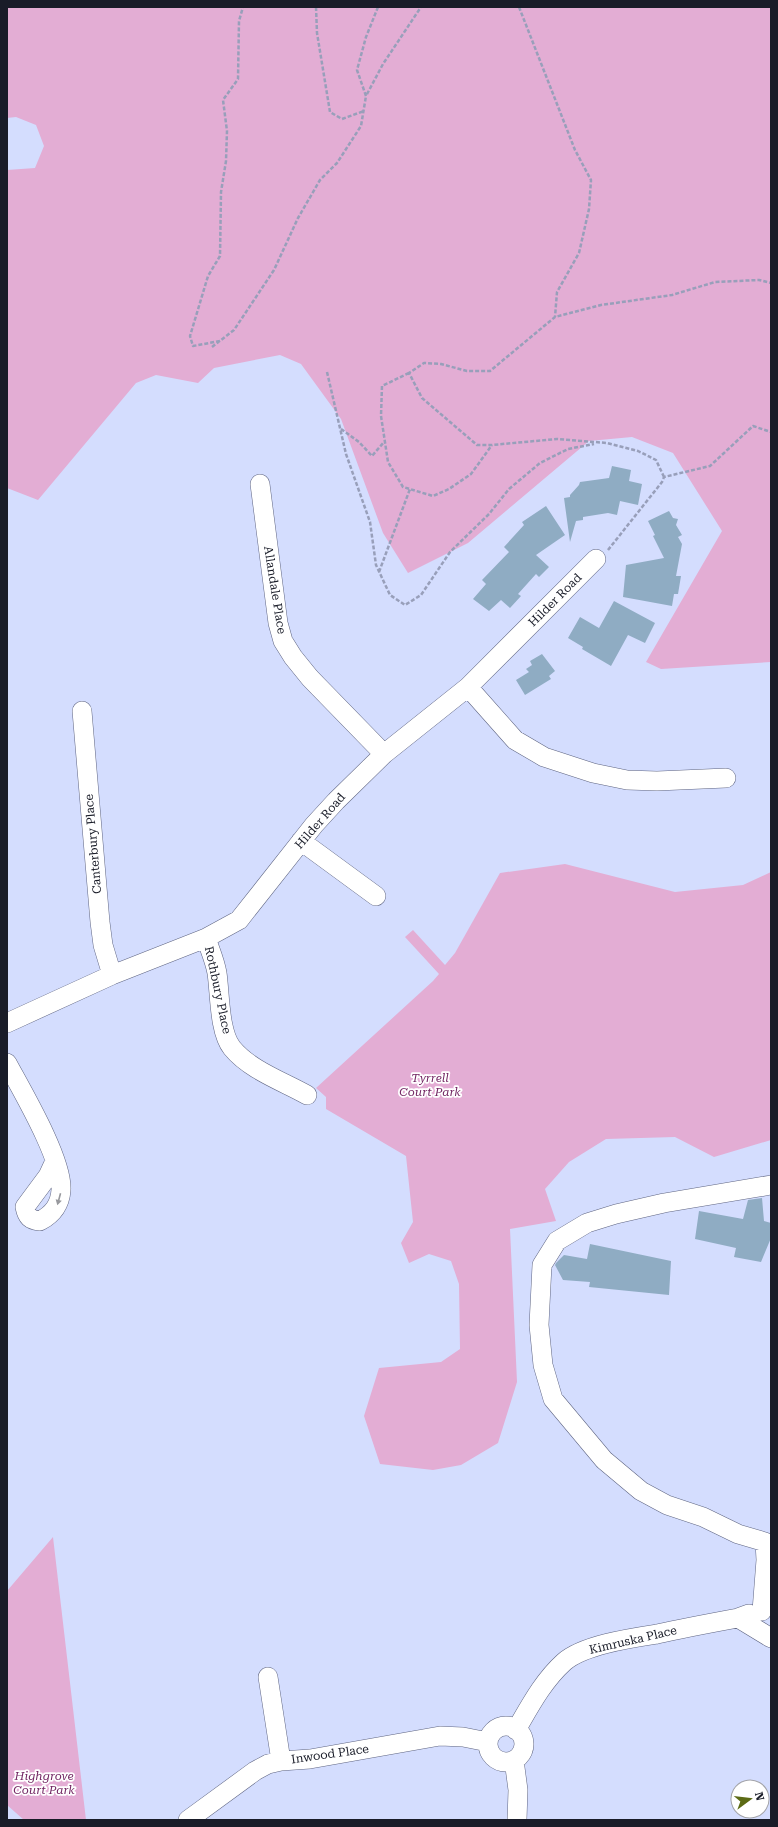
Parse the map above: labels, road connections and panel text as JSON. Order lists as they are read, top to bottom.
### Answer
{
  "streets": {
    "street": [
      "Allandale Place",
      "Hilder Road",
      "Canterbury Place",
      "Rothbury Place",
      "Kimruska Place",
      "Inwood Place"
    ]
  },
  "crossings": [
    ["Allandale Place", "Hilder Road"],
    ["Hilder Road", "Canterbury Place"],
    ["Hilder Road", "Rothbury Place"],
    ["Kimruska Place", "Inwood Place"]
  ],
  "parks": ["Tyrrell Court Park", "Highgrove Court Park"],
  "north": "right"
}
